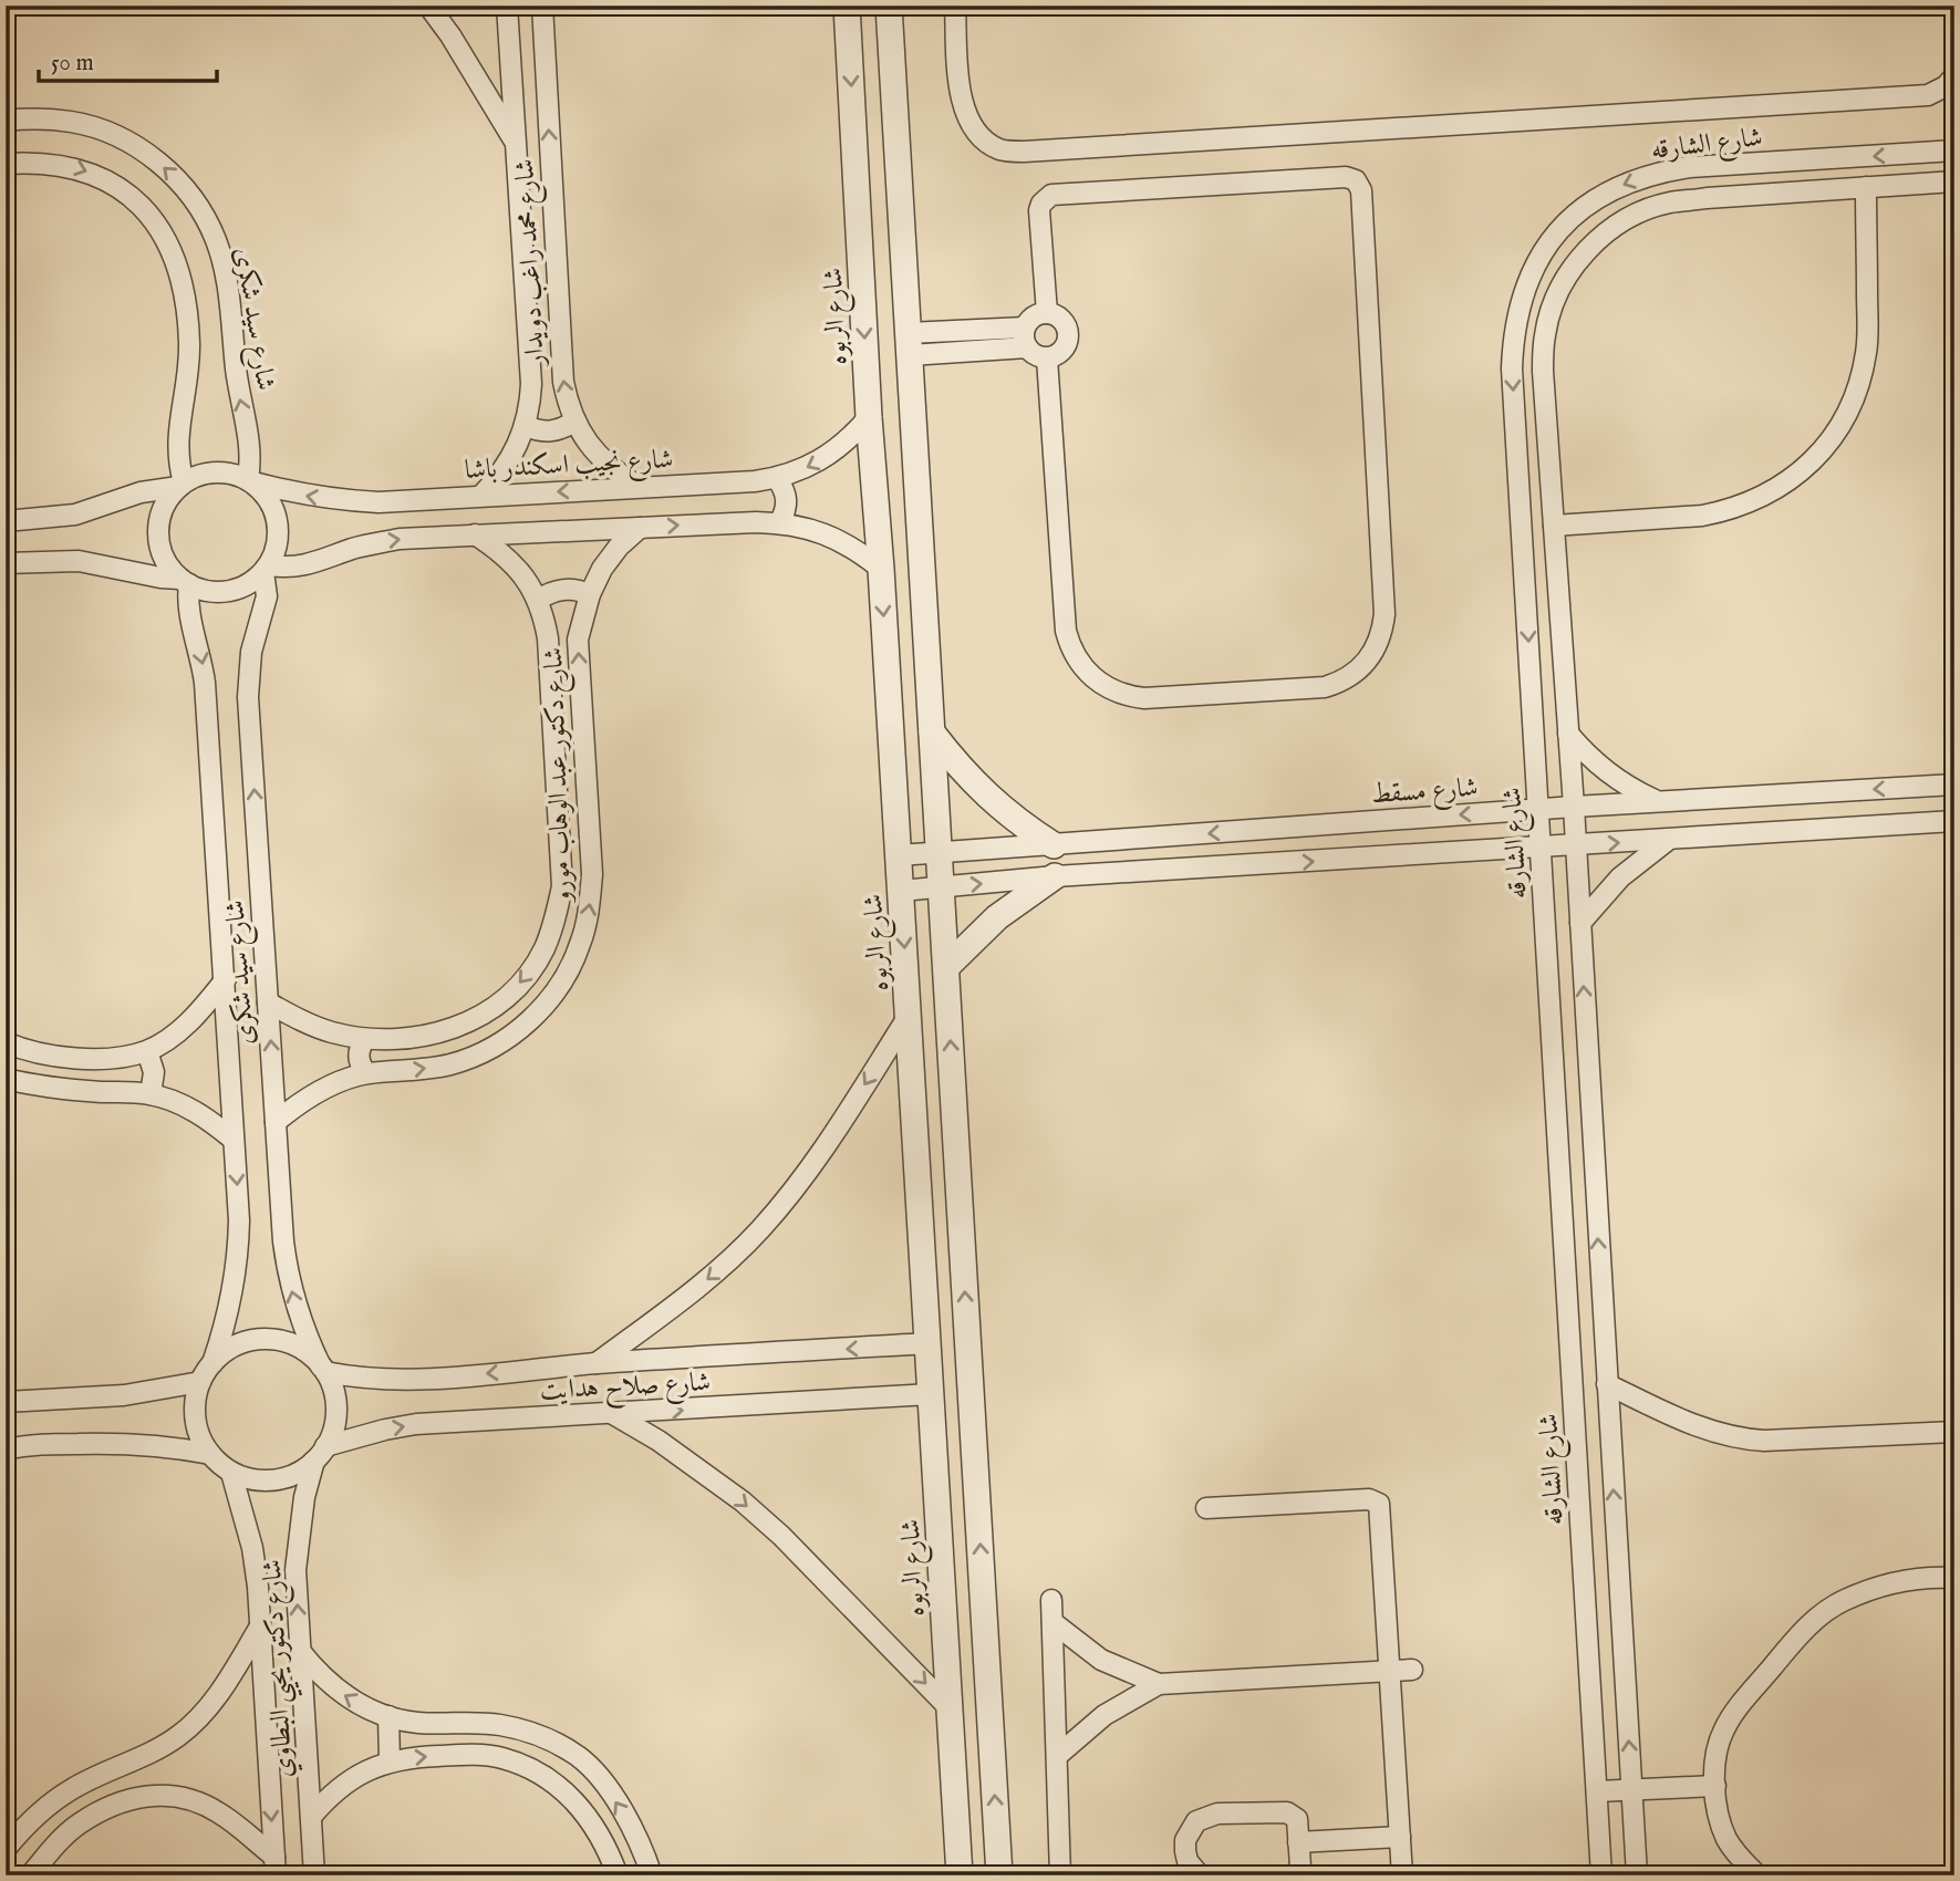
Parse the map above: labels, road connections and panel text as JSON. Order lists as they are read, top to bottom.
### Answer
{
  "streets": {
    "street": [
      "شارع الشارقه",
      "شارع محمد راغب دويدار",
      "شارع الربوه",
      "شارع سيد شكرى",
      "شارع نجيب اسكندر باشا",
      "شارع دكتور عبد الوهاب مورو",
      "شارع مسقط",
      "شارع صلاح هدايت",
      "شارع دكتور يحيي البطاوي"
    ]
  },
  "crossings": [
    ["شارع الشارقه", "شارع مسقط"],
    ["شارع محمد راغب دويدار", "شارع نجيب اسكندر باشا"],
    ["شارع الربوه", "شارع نجيب اسكندر باشا"],
    ["شارع الربوه", "شارع مسقط"],
    ["شارع الربوه", "شارع صلاح هدايت"],
    ["شارع سيد شكرى", "شارع نجيب اسكندر باشا"],
    ["شارع سيد شكرى", "شارع دكتور عبد الوهاب مورو"],
    ["شارع سيد شكرى", "شارع صلاح هدايت"],
    ["شارع سيد شكرى", "شارع دكتور يحيي البطاوي"],
    ["شارع صلاح هدايت", "شارع دكتور يحيي البطاوي"]
  ],
  "scale_bar": "50 m"
}
